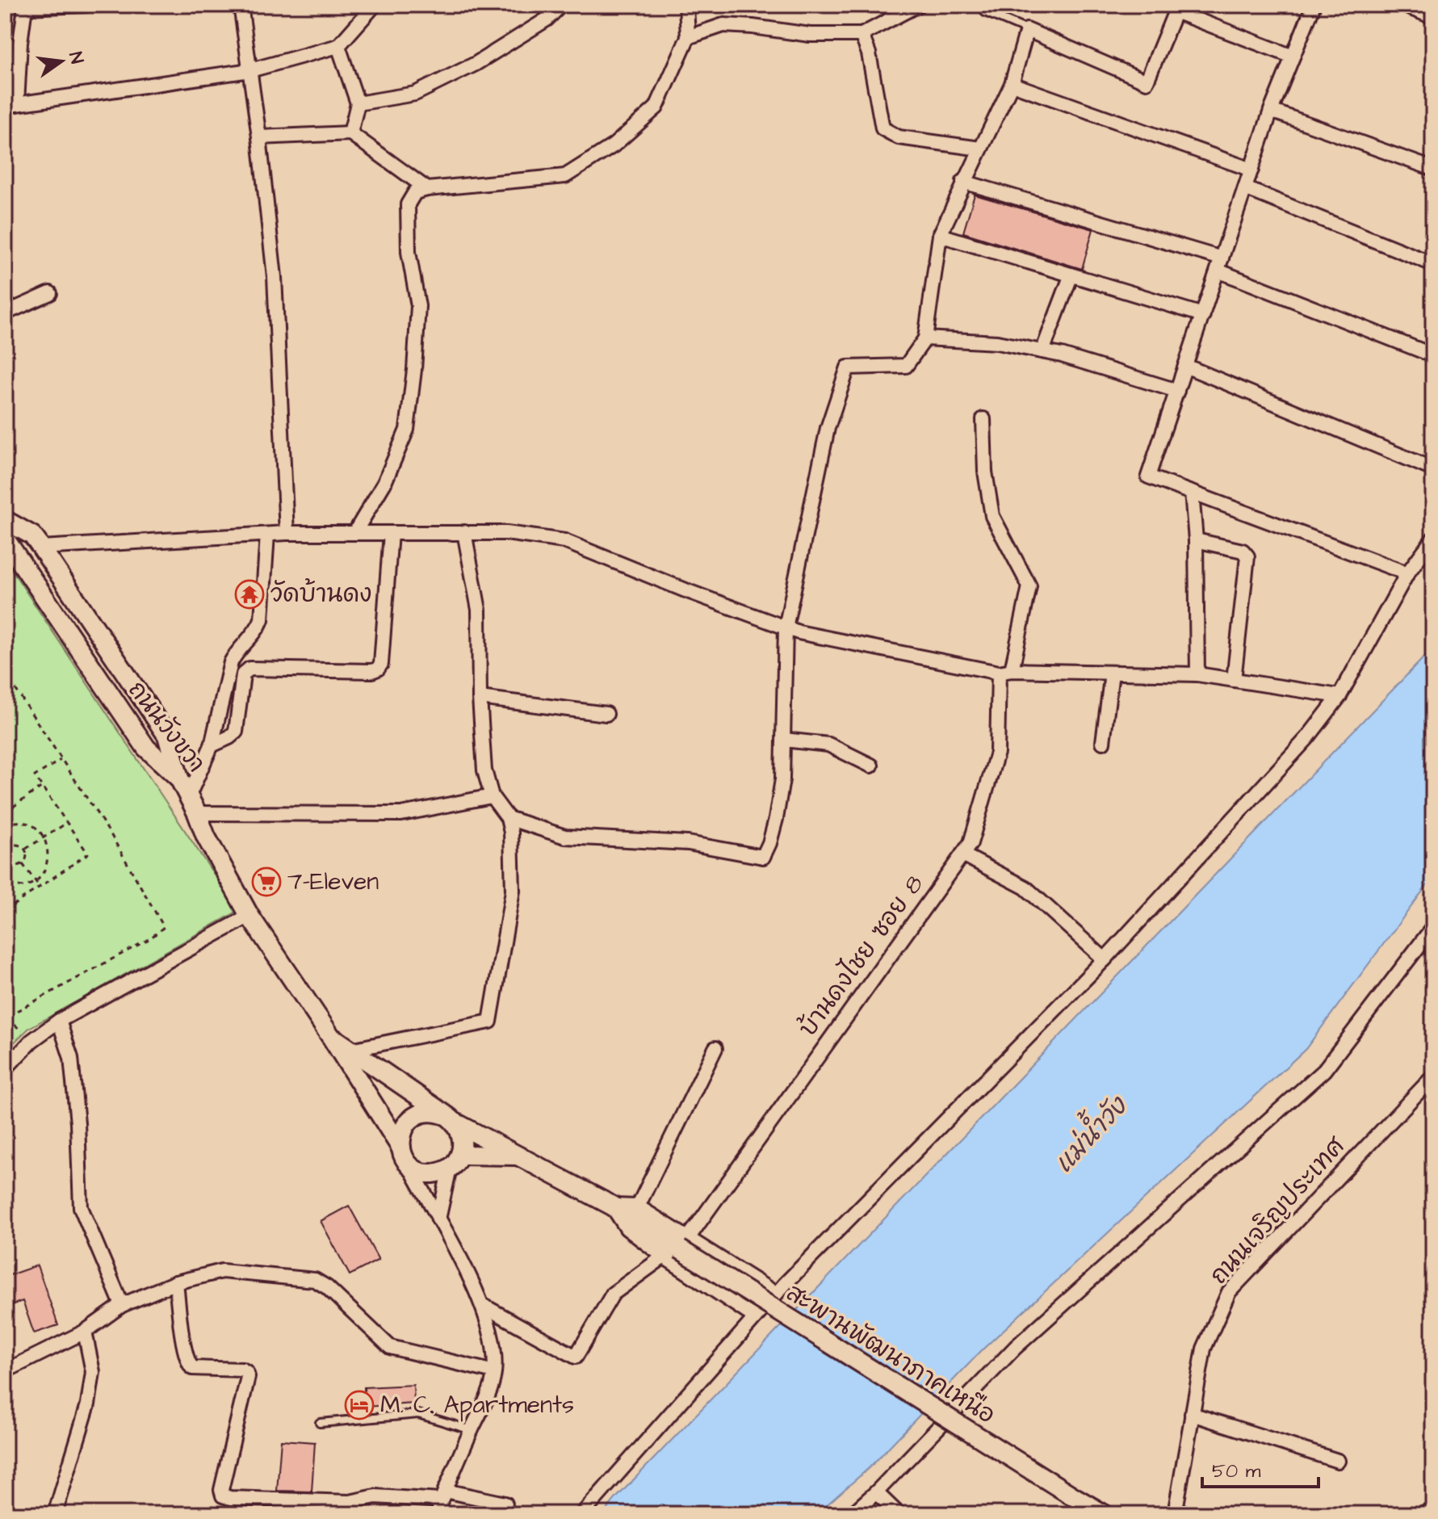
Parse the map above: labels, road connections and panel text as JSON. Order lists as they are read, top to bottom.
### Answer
{
  "streets": {
    "street": [
      "ถนนวังขวา",
      "บ้านดงไชย ซอย 8",
      "ถนนเจริญประเทศ",
      "สะพานพัฒนาภาคเหนือ"
    ]
  },
  "crossings": [
    ["ถนนวังขวา", "บ้านดงไชย ซอย 8"],
    ["ถนนวังขวา", "สะพานพัฒนาภาคเหนือ"],
    ["บ้านดงไชย ซอย 8", "สะพานพัฒนาภาคเหนือ"]
  ],
  "water": ["แม่น้ำวัง"],
  "places": {
    "temple": ["วัดบ้านดง"],
    "supermarket": ["7-Eleven"],
    "hotel": ["M. C. Apartments"]
  },
  "scale_bar": "50 m",
  "north": "right"
}
